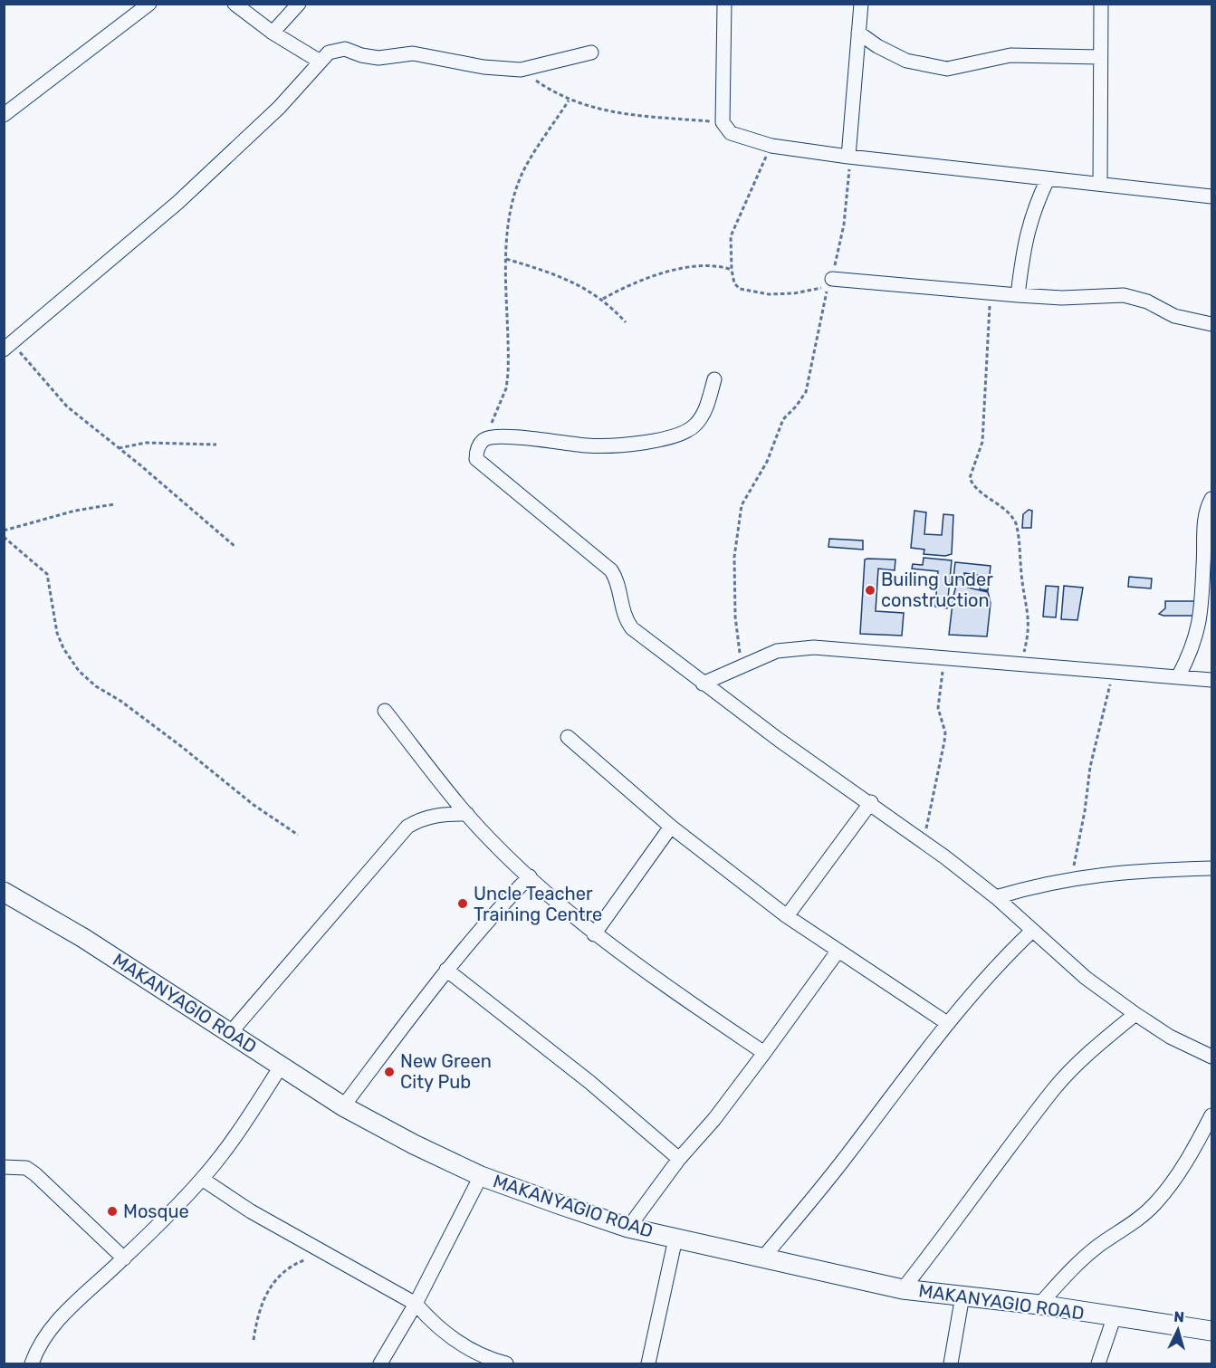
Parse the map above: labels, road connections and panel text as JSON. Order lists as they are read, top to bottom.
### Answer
{
  "streets": {
    "street": ["MAKANYAGIO ROAD"]
  },
  "places": [
    "Builing under construction",
    "Uncle Teacher Training Centre",
    "New Green City Pub",
    "Mosque"
  ],
  "north": "top"
}
